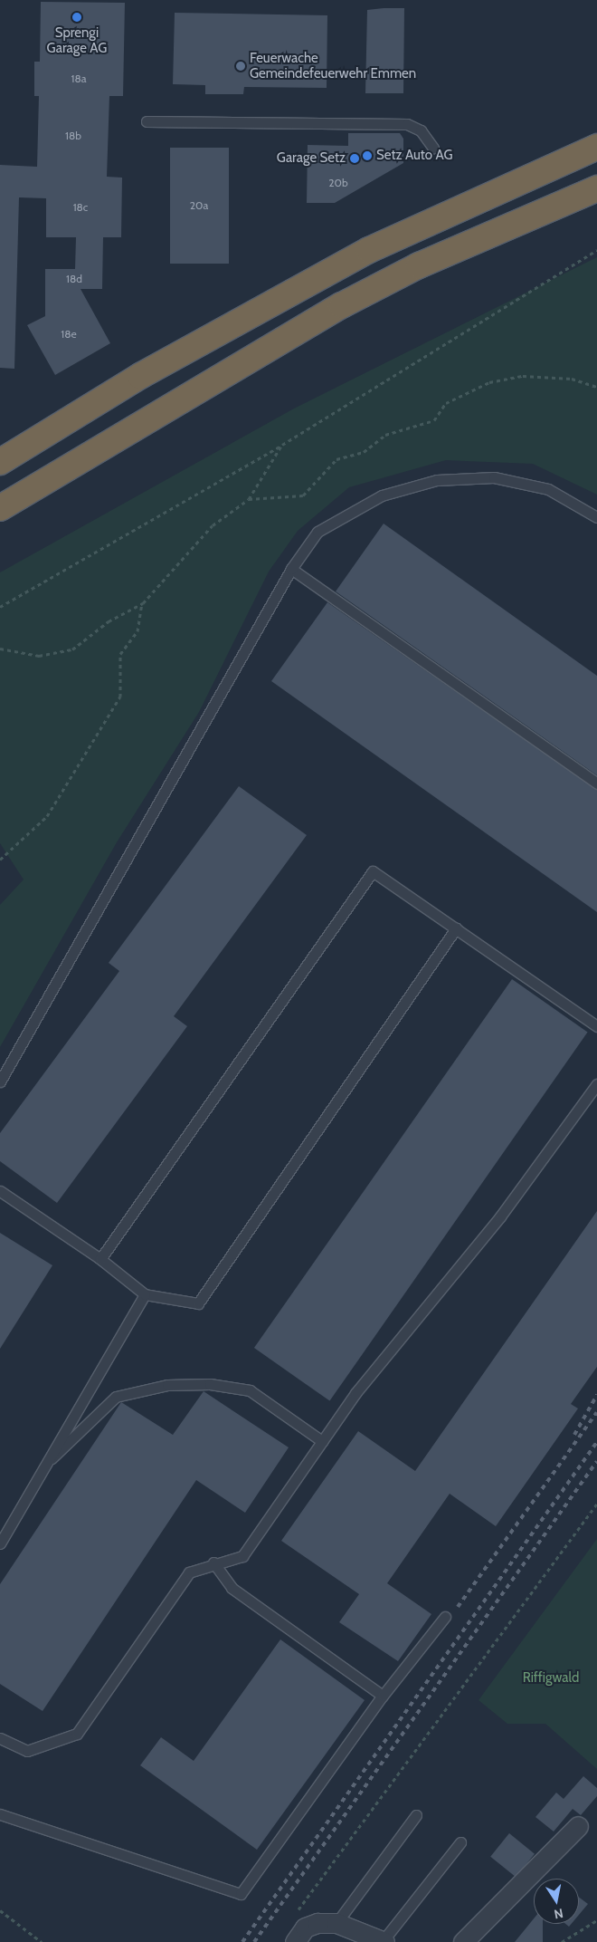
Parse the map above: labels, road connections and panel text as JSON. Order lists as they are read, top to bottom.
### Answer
{
  "parks": ["Riffigwald"],
  "places": [
    "Sprengi Garage AG",
    "Feuerwache Gemeindefeuerwehr Emmen",
    "Setz Auto AG",
    "Garage Setz"
  ],
  "house_numbers": [
    "18a",
    "18b",
    "20b",
    "20a",
    "18c",
    "18d",
    "18e"
  ],
  "north": "bottom"
}
